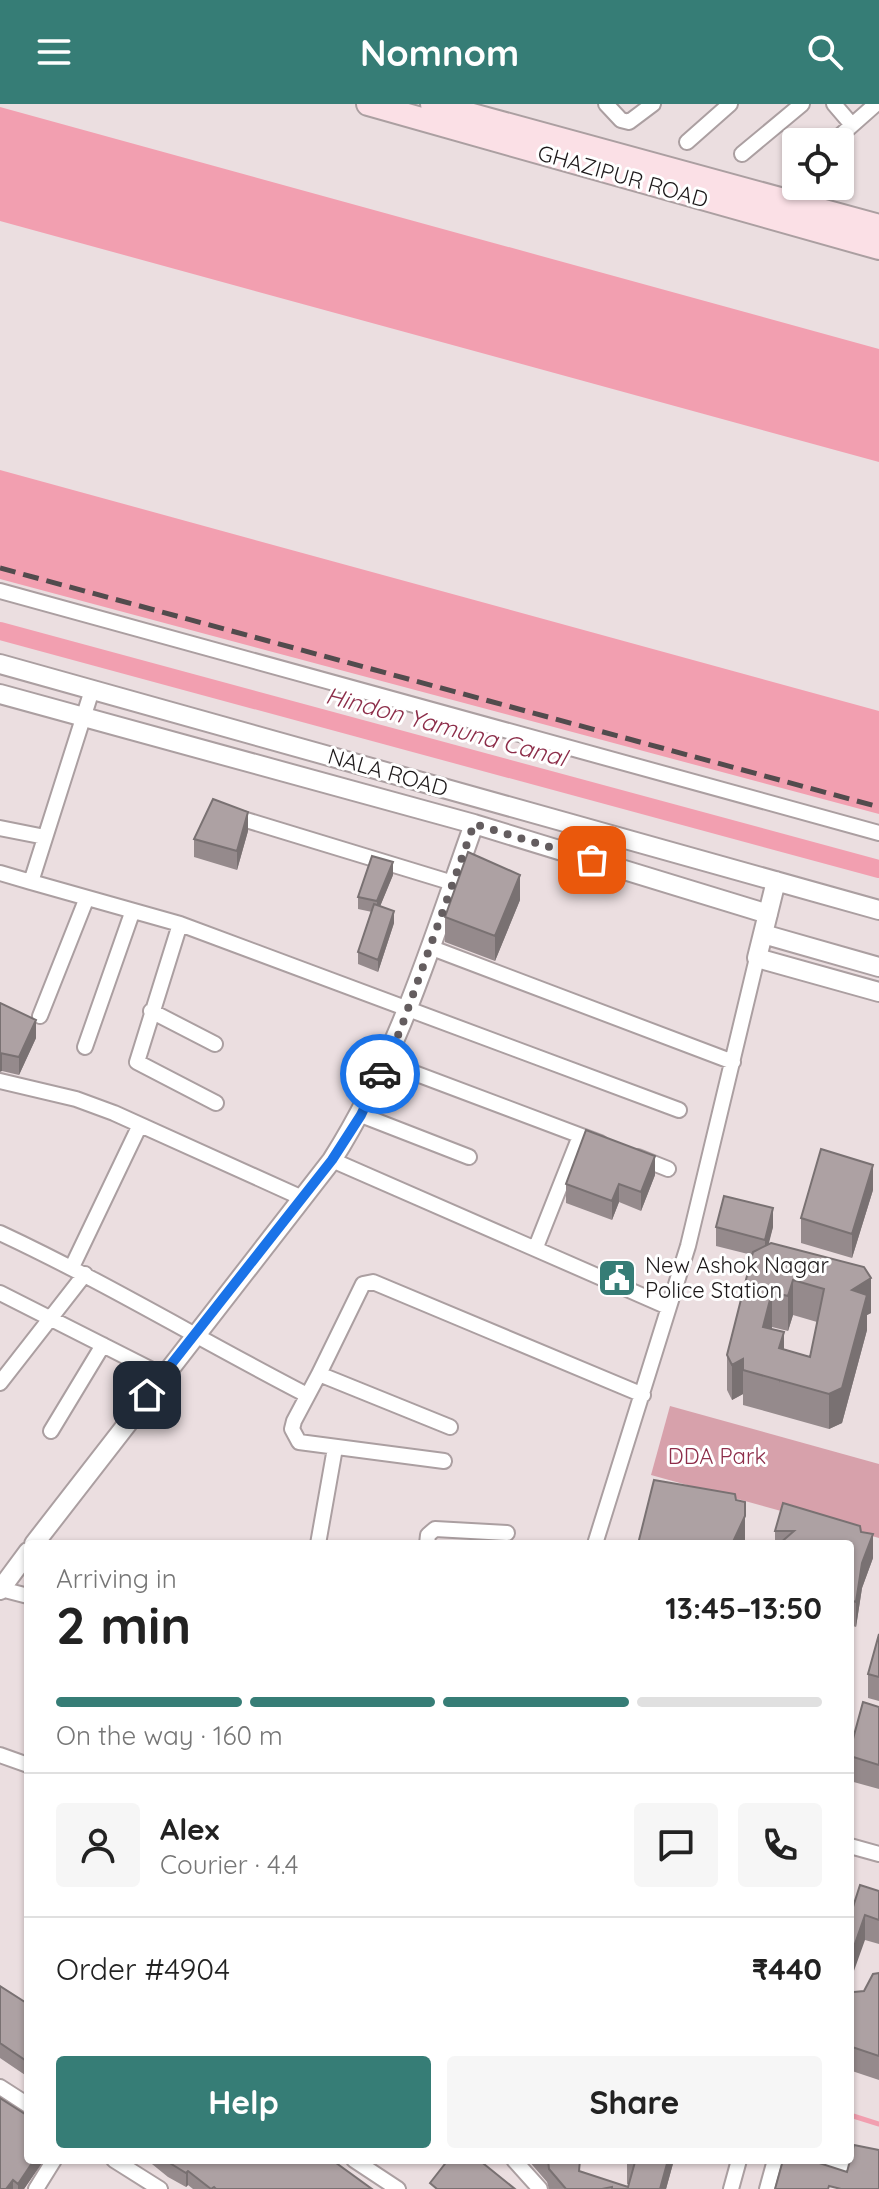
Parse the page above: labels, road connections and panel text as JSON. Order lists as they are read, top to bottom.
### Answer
{
  "streets": {
    "main road": ["GHAZIPUR ROAD"],
    "street": ["NALA ROAD"]
  },
  "water": ["Hindon Yamuna Canal"],
  "parks": ["DDA Park"],
  "places": {
    "public building": ["New Ashok Nagar Police Station"]
  },
  "page": {
    "header": "Nomnom",
    "heading": ["2 min", "Arriving in", "13:45–13:50"],
    "panel": [
      "Alex",
      "Courier · 4.4",
      "Order #4904",
      "₹440"
    ],
    "bar": "On the way · 160 m",
    "buttons": ["Help", "Share"]
  }
}
